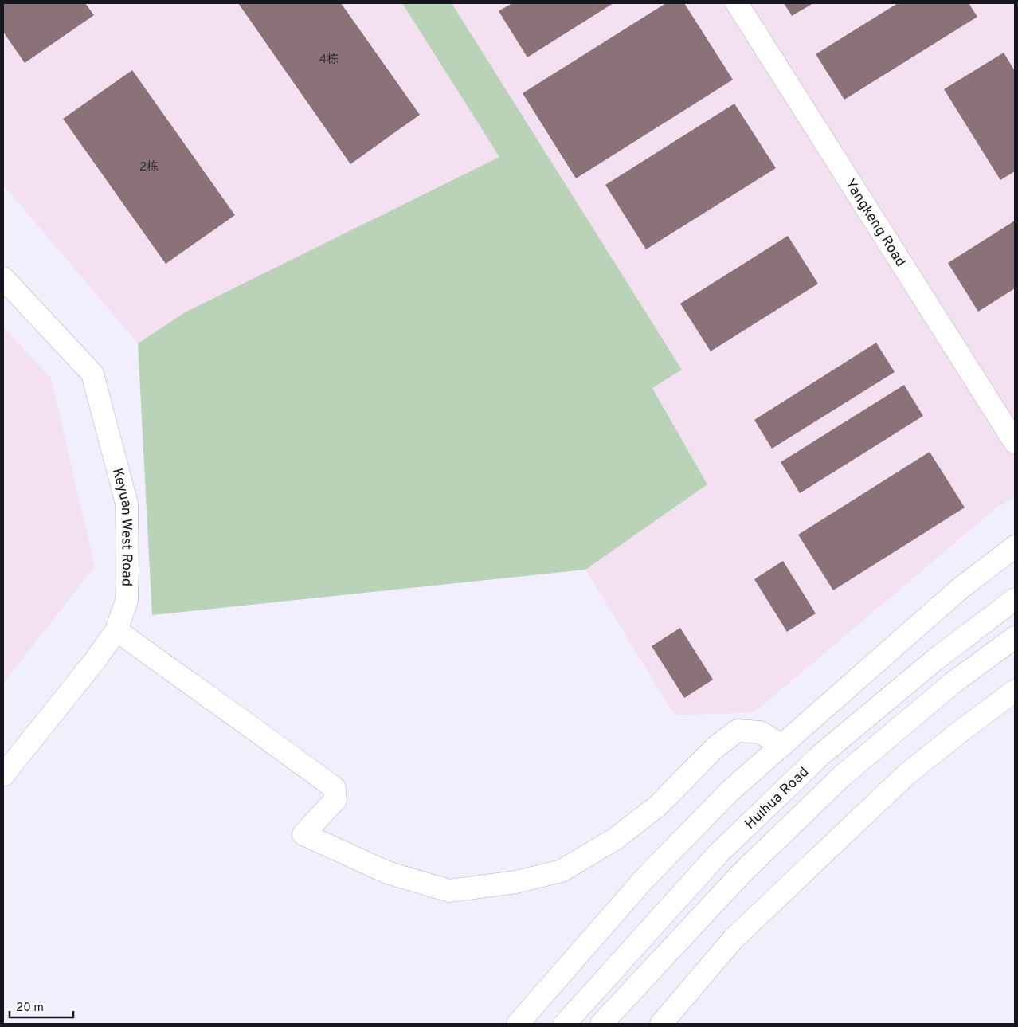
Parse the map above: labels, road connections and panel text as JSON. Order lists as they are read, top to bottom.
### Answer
{
  "streets": {
    "street": ["Yangkeng Road", "Keyuan West Road", "Huihua Road"]
  },
  "house_numbers": ["4栋", "2栋"],
  "scale_bar": "20 m"
}
